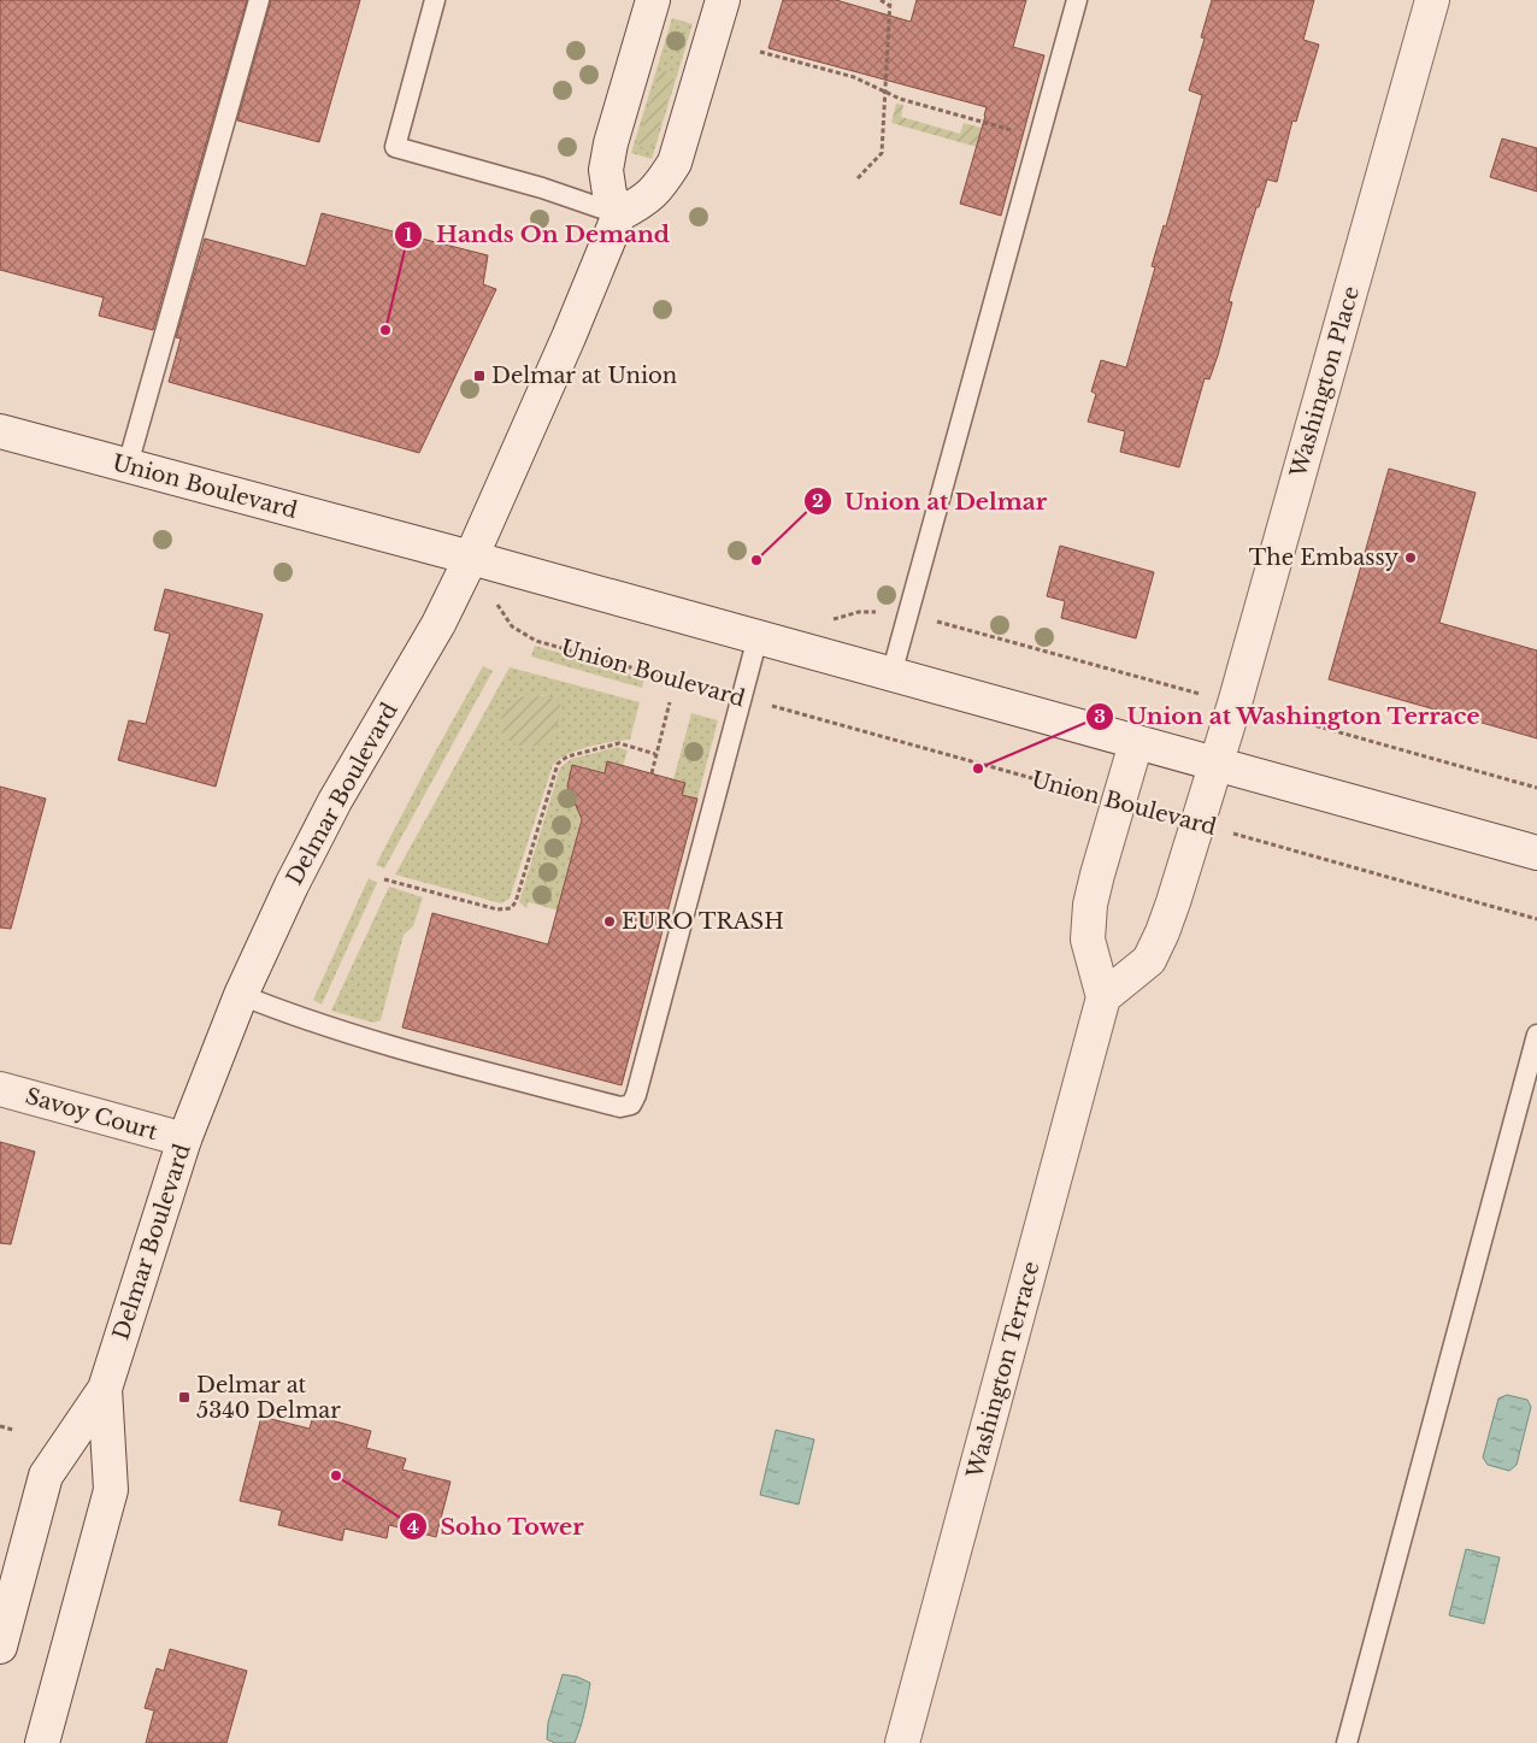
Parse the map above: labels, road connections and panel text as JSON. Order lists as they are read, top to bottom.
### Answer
{
  "streets": {
    "main road": [
      "Washington Place",
      "Union Boulevard",
      "Delmar Boulevard",
      "Savoy Court",
      "Washington Terrace"
    ]
  },
  "crossings": [
    ["Washington Place", "Union Boulevard"],
    ["Washington Place", "Washington Terrace"],
    ["Union Boulevard", "Delmar Boulevard"],
    ["Delmar Boulevard", "Savoy Court"]
  ],
  "places": {
    "other": [
      "Hands On Demand",
      "The Embassy",
      "Union at Delmar",
      "Union at Washington Terrace",
      "EURO TRASH",
      "Soho Tower"
    ],
    "transit": ["Delmar at Union", "Delmar at 5340 Delmar"]
  }
}
